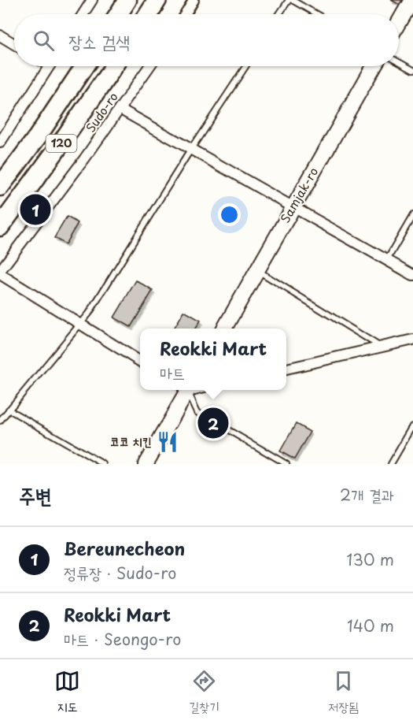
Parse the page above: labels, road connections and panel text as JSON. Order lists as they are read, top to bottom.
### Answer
{
  "streets": {
    "highway": ["120"],
    "street": ["Sudo-ro", "Samjak-ro"]
  },
  "places": {
    "restaurant": ["코코 치킨"]
  },
  "page": {
    "search": "장소 검색",
    "pins": ["1", "2"],
    "popup": ["Reokki Mart", "마트"],
    "heading": ["주변", "2개 결과"],
    "list": [
      {
        "mark": "1",
        "name": "Bereunecheon",
        "note": "정류장 · Sudo-ro",
        "value": "130 m"
      },
      {
        "mark": "2",
        "name": "Reokki Mart",
        "note": "마트 · Seongo-ro",
        "value": "140 m"
      }
    ],
    "nav": ["지도", "길찾기", "저장됨"]
  }
}
